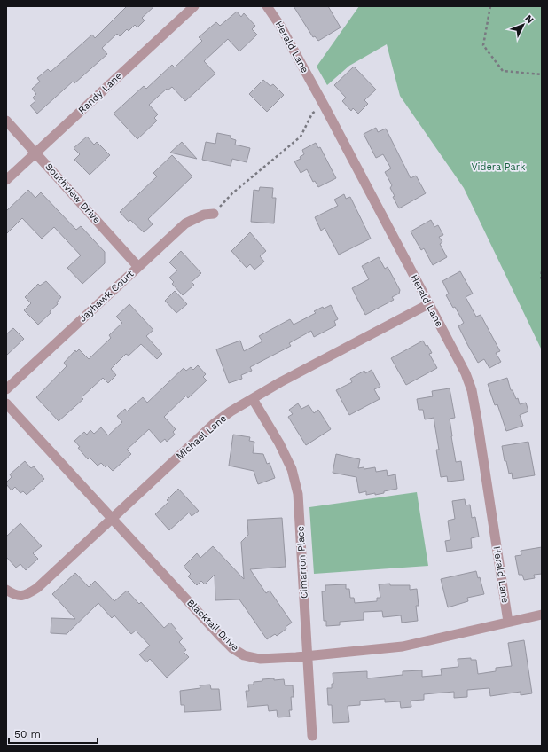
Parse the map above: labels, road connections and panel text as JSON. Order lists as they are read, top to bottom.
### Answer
{
  "streets": {
    "street": [
      "Herald Lane",
      "Randy Lane",
      "Southview Drive",
      "Jayhawk Court",
      "Michael Lane",
      "Cimarron Place",
      "Blacktail Drive"
    ]
  },
  "crossings": [
    ["Herald Lane", "Michael Lane"],
    ["Herald Lane", "Blacktail Drive"],
    ["Randy Lane", "Southview Drive"],
    ["Southview Drive", "Jayhawk Court"],
    ["Michael Lane", "Cimarron Place"],
    ["Michael Lane", "Blacktail Drive"],
    ["Cimarron Place", "Blacktail Drive"]
  ],
  "parks": ["Videra Park"],
  "scale_bar": "50 m",
  "north": "top right"
}
